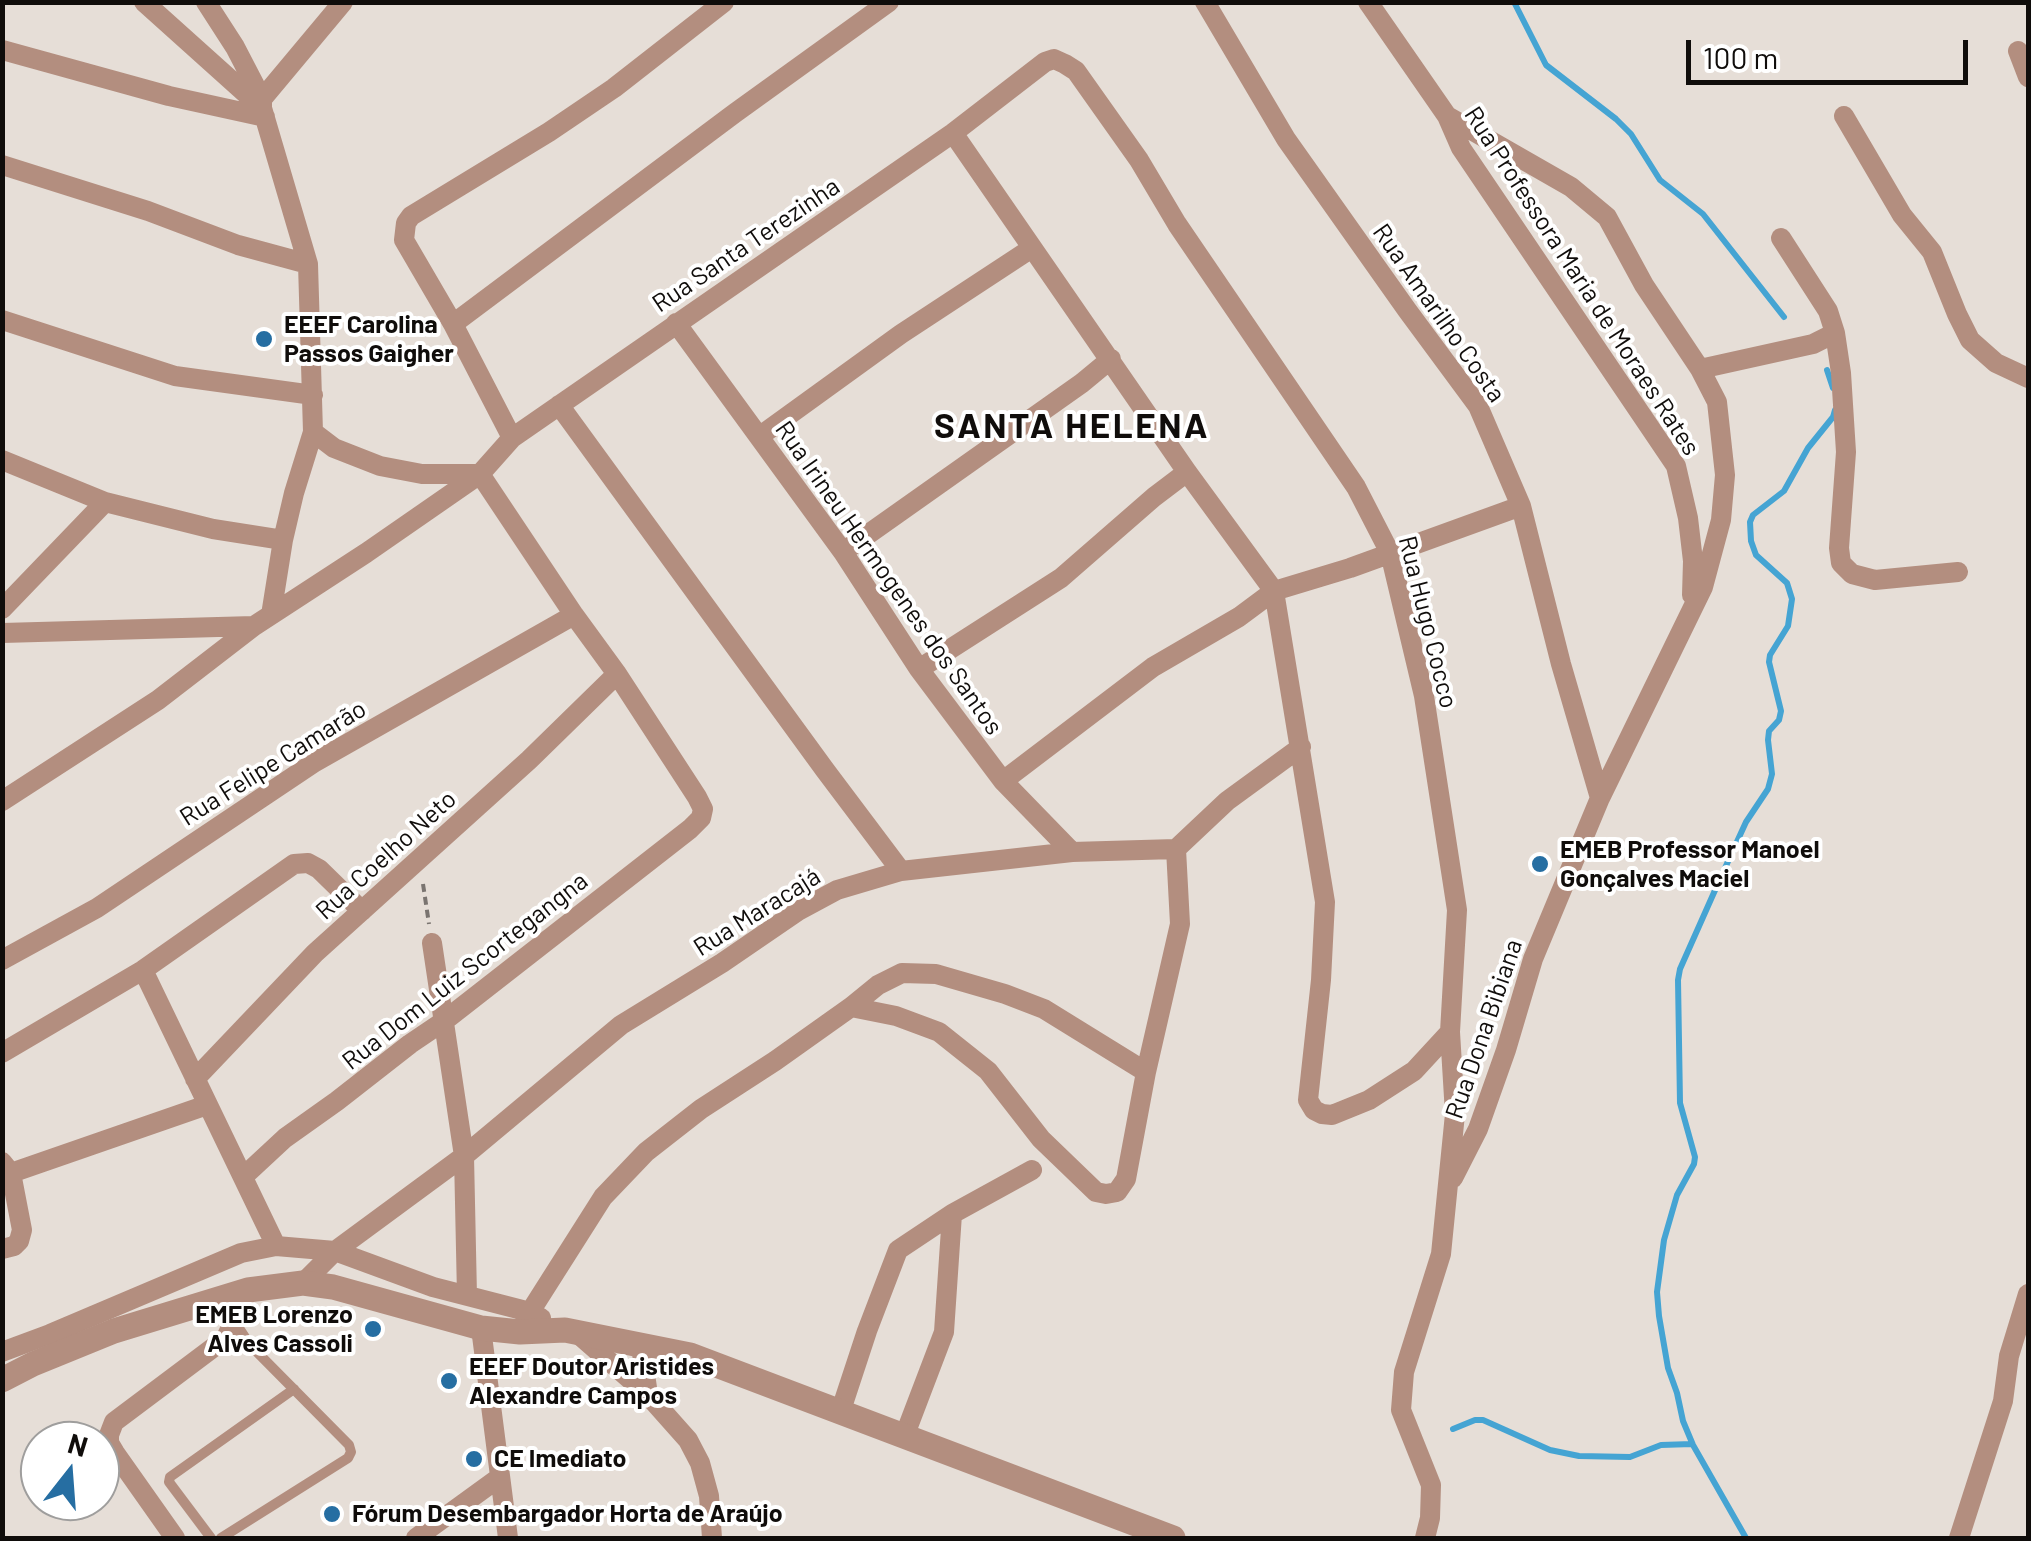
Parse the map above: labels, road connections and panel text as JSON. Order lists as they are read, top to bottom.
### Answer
{
  "streets": {
    "street": [
      "Rua Santa Terezinha",
      "Rua Professora Maria de Moraes Rates",
      "Rua Amarilho Costa",
      "Rua Irineu Hermogenes dos Santos",
      "Rua Hugo Cocco",
      "Rua Felipe Camarão",
      "Rua Coelho Neto",
      "Rua Maracajá",
      "Rua Dom Luiz Scortegangna",
      "Rua Dona Bibiana"
    ]
  },
  "crossings": [
    ["Rua Santa Terezinha", "Rua Irineu Hermogenes dos Santos"],
    ["Rua Santa Terezinha", "Rua Hugo Cocco"],
    ["Rua Professora Maria de Moraes Rates", "Rua Dona Bibiana"],
    ["Rua Amarilho Costa", "Rua Dona Bibiana"],
    ["Rua Irineu Hermogenes dos Santos", "Rua Maracajá"],
    ["Rua Hugo Cocco", "Rua Dona Bibiana"],
    ["Rua Coelho Neto", "Rua Dom Luiz Scortegangna"]
  ],
  "districts": ["SANTA HELENA"],
  "places": [
    "EEEF Carolina Passos Gaigher",
    "EMEB Professor Manoel Gonçalves Maciel",
    "EMEB Lorenzo Alves Cassoli",
    "EEEF Doutor Aristides Alexandre Campos",
    "CE Imediato",
    "Fórum Desembargador Horta de Araújo"
  ],
  "scale_bar": "100 m",
  "north": "top"
}
